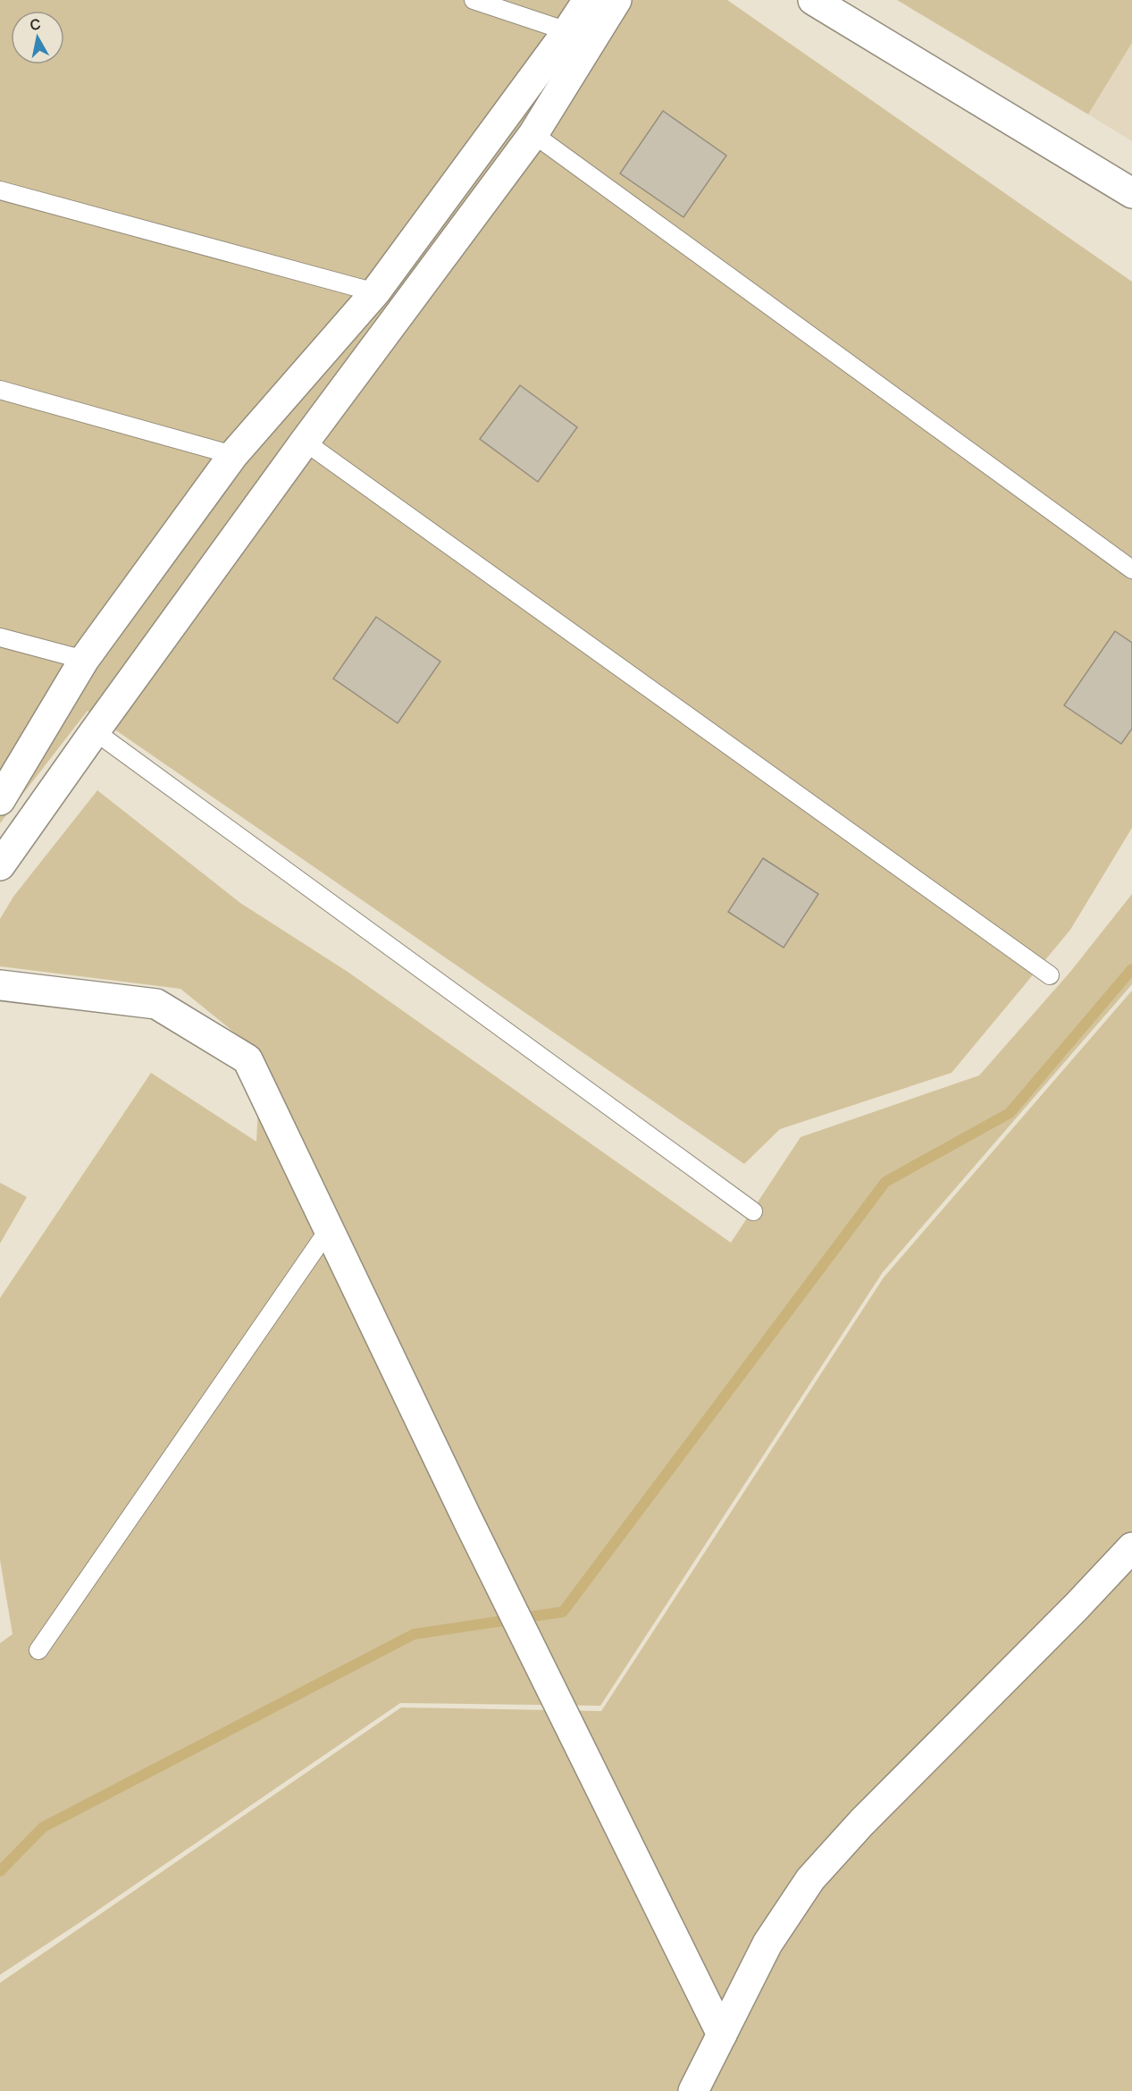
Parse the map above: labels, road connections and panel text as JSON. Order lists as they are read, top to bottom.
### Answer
{
  "north": "top"
}
